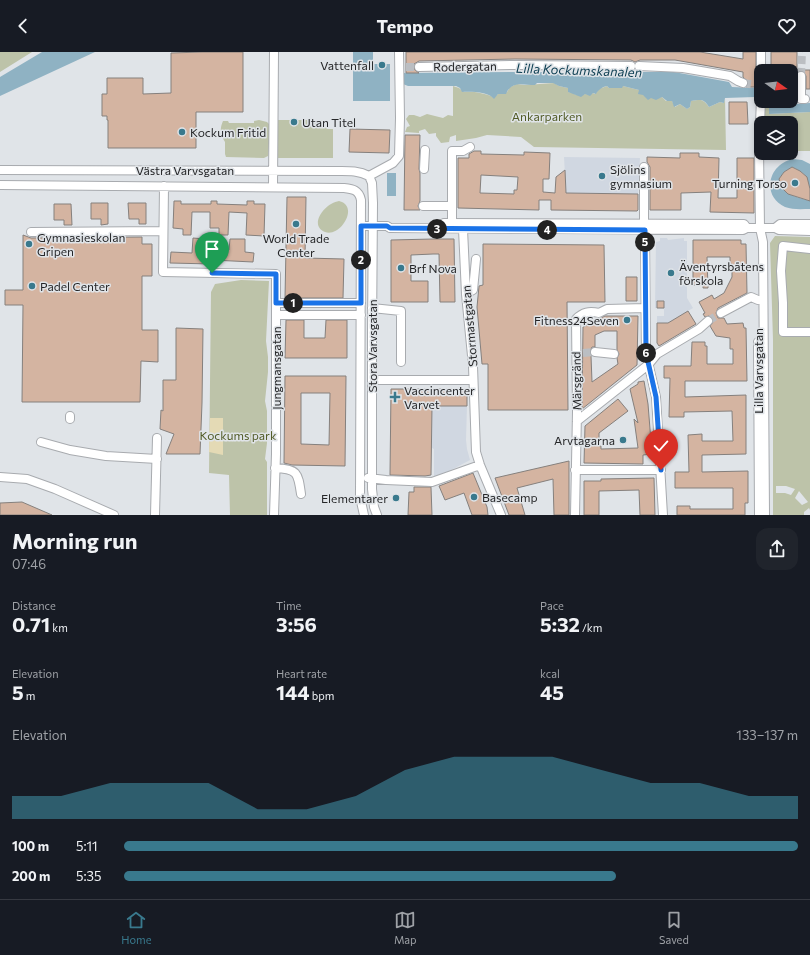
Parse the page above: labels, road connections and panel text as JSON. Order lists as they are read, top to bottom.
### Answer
{
  "streets": {
    "street": [
      "Rodergatan",
      "Västra Varvsgatan",
      "Stormastgatan",
      "Stora Varvsgatan",
      "Jungmansgatan",
      "Lilla Varvsgatan",
      "Märsgränd"
    ]
  },
  "crossings": [
    ["Västra Varvsgatan", "Stora Varvsgatan"],
    ["Västra Varvsgatan", "Jungmansgatan"]
  ],
  "water": ["Lilla Kockumskanalen"],
  "parks": ["Ankarparken", "Kockums park"],
  "places": {
    "other": [
      "Vattenfall",
      "Utan Titel",
      "Kockum Fritid",
      "Sjölins gymnasium",
      "Turning Torso",
      "World Trade Center",
      "Gymnasieskolan Gripen",
      "Brf Nova",
      "Äventyrsbåtens förskola",
      "Padel Center",
      "Fitness24Seven",
      "Arvtagarna",
      "Basecamp",
      "Elementarer"
    ],
    "health": ["Vaccincenter Varvet"]
  },
  "north": "right",
  "page": {
    "header": "Tempo",
    "pins": [
      "3",
      "4",
      "5",
      "2",
      "1",
      "6"
    ],
    "heading": ["Morning run", "07:46"],
    "stats": [
      ["Distance", "0.71 km"],
      ["Time", "3:56"],
      ["Pace", "5:32 /km"],
      ["Elevation", "5 m"],
      ["Heart rate", "144 bpm"],
      ["kcal", "45"]
    ],
    "chart": ["Elevation", "133–137 m"],
    "list": [
      {
        "name": "100 m",
        "note": "5:11"
      },
      {
        "name": "200 m",
        "note": "5:35"
      }
    ],
    "tabs": ["Home", "Map", "Saved"]
  }
}
